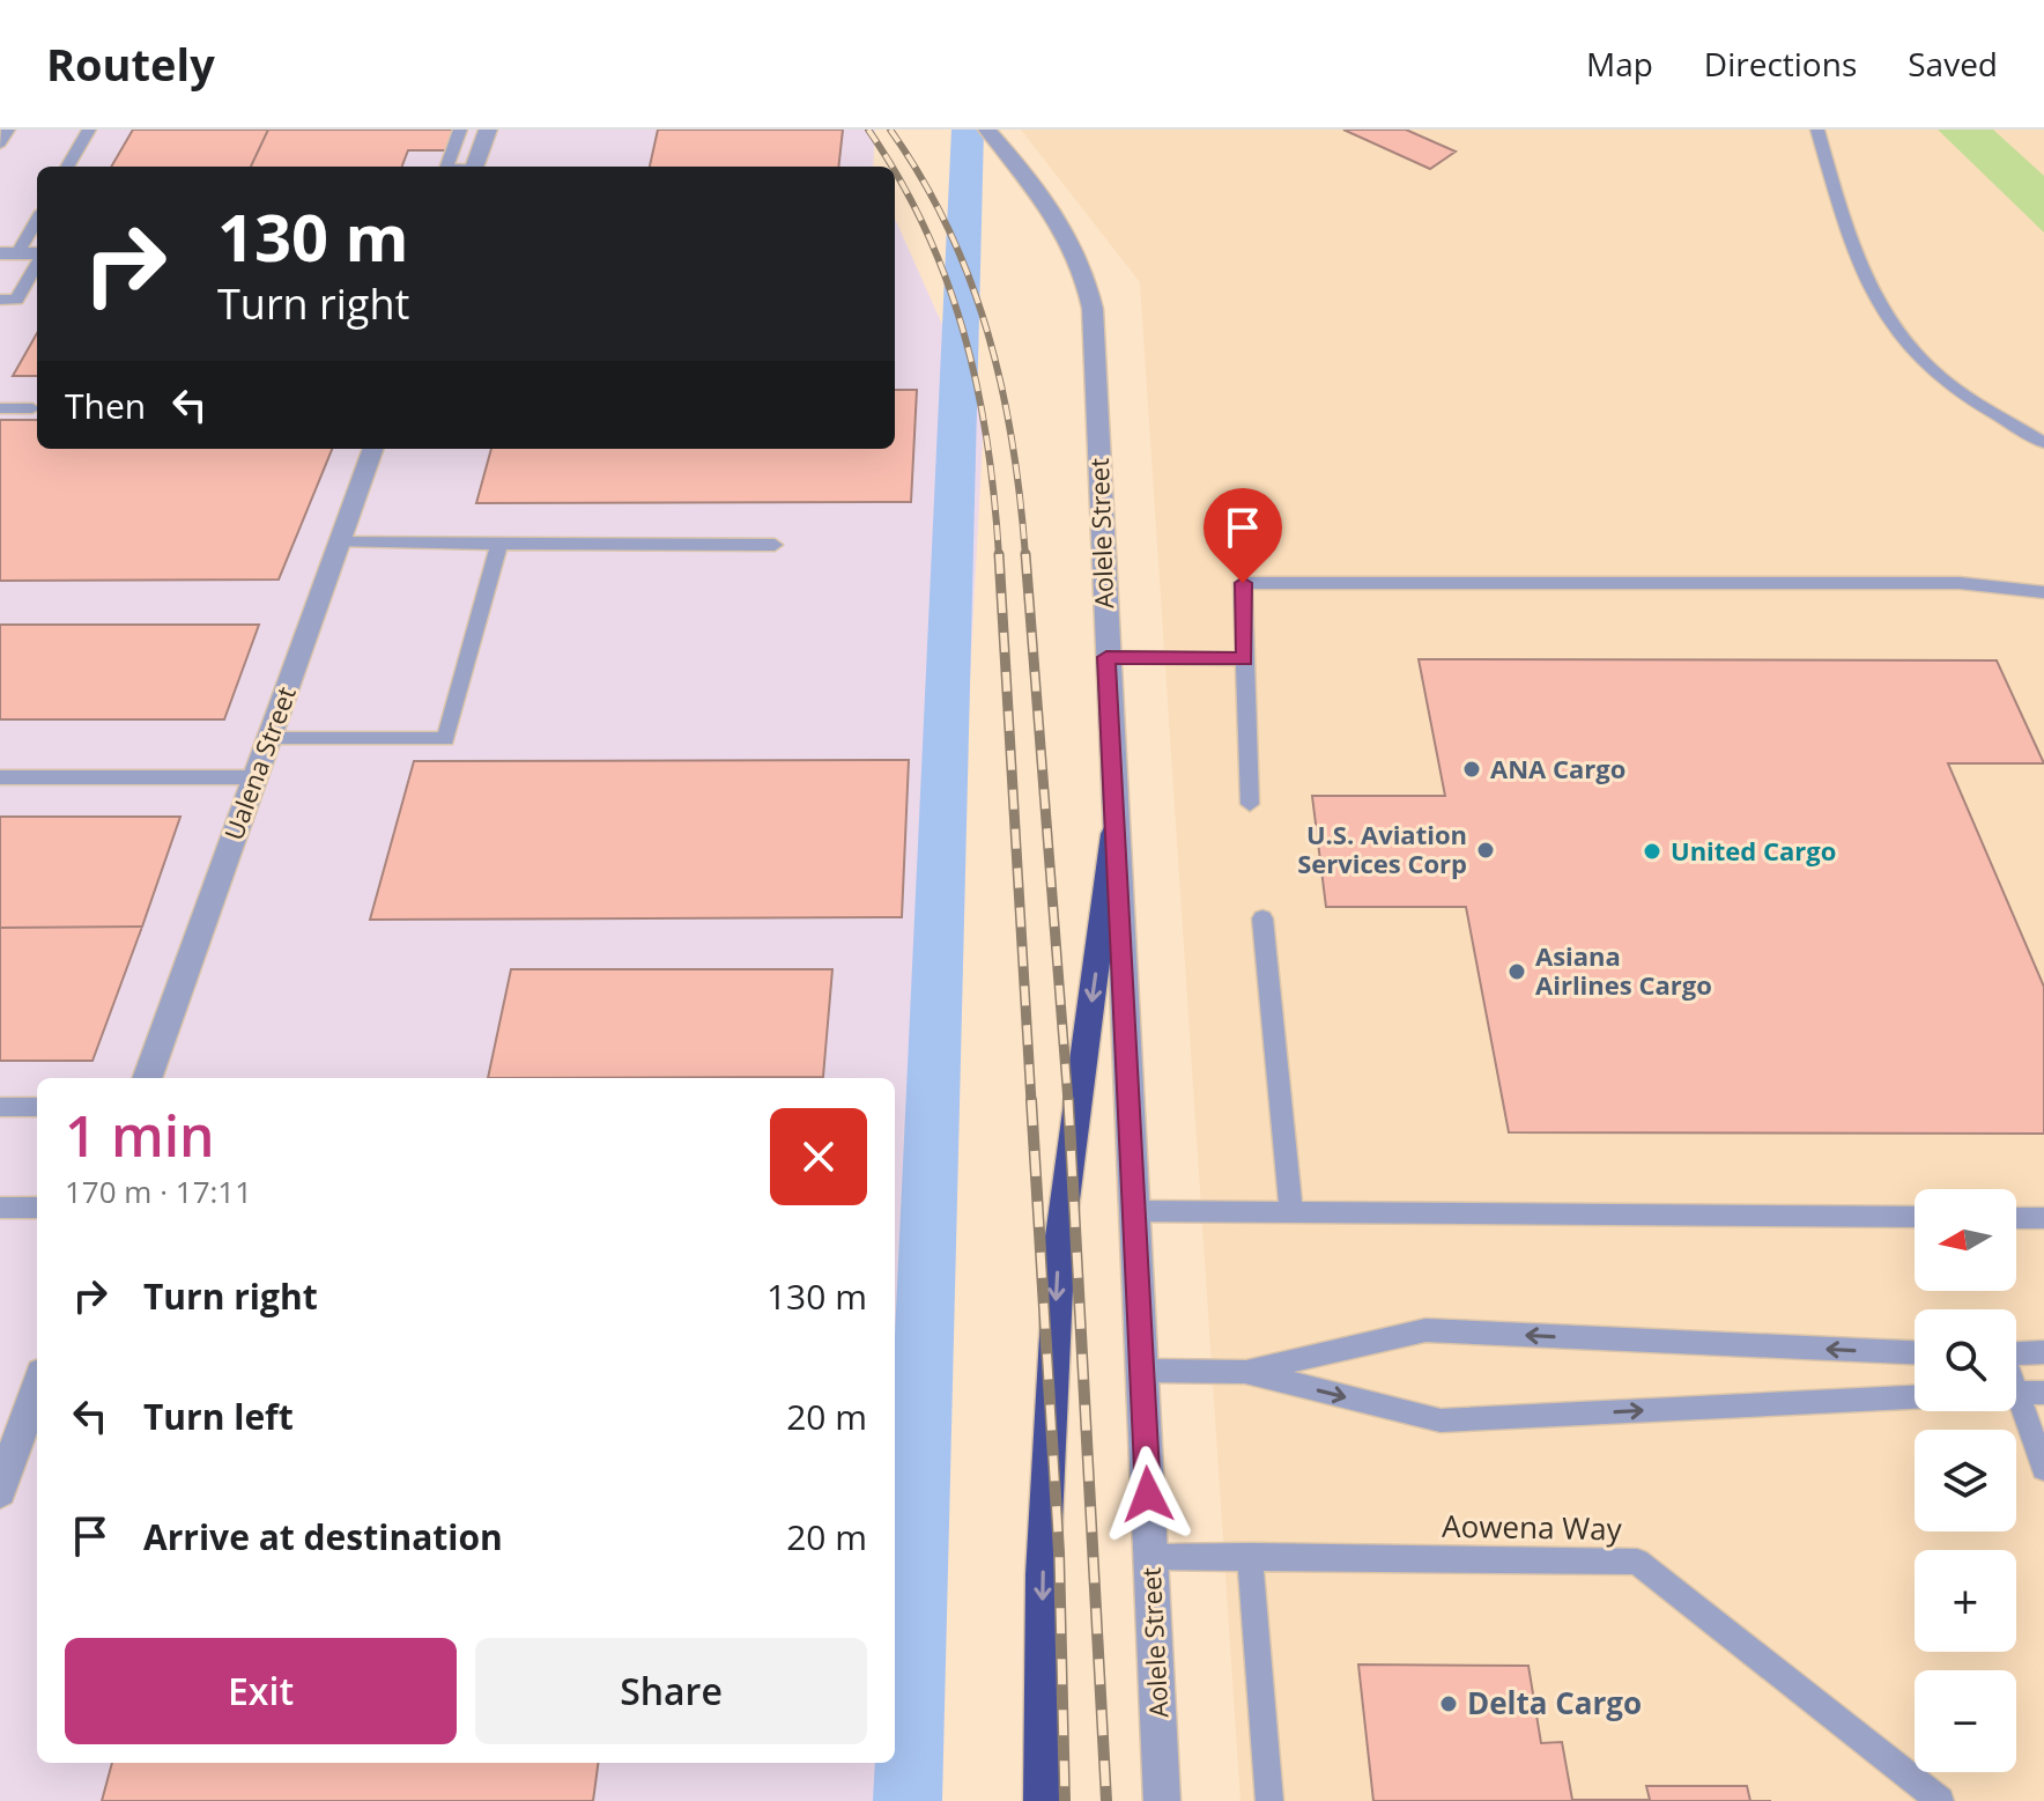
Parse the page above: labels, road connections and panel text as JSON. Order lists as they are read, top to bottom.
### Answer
{
  "streets": {
    "street": ["Aolele Street", "Ualena Street"],
    "lane": ["Aowena Way"]
  },
  "crossings": [
    ["Aolele Street", "Aowena Way"]
  ],
  "places": [
    "ANA Cargo",
    "U.S. Aviation Services Corp",
    "United Cargo",
    "Asiana Airlines Cargo",
    "Delta Cargo"
  ],
  "north": "left",
  "page": {
    "header": "Routely",
    "nav": ["Map", "Directions", "Saved"],
    "turn": ["130 m", "Turn right"],
    "then": "Then",
    "heading": ["1 min", "170 m · 17:11"],
    "map_buttons": ["+", "−"],
    "list": [
      {
        "name": "Turn right",
        "value": "130 m"
      },
      {
        "name": "Turn left",
        "value": "20 m"
      },
      {
        "name": "Arrive at destination",
        "value": "20 m"
      }
    ],
    "buttons": ["Exit", "Share"]
  }
}
